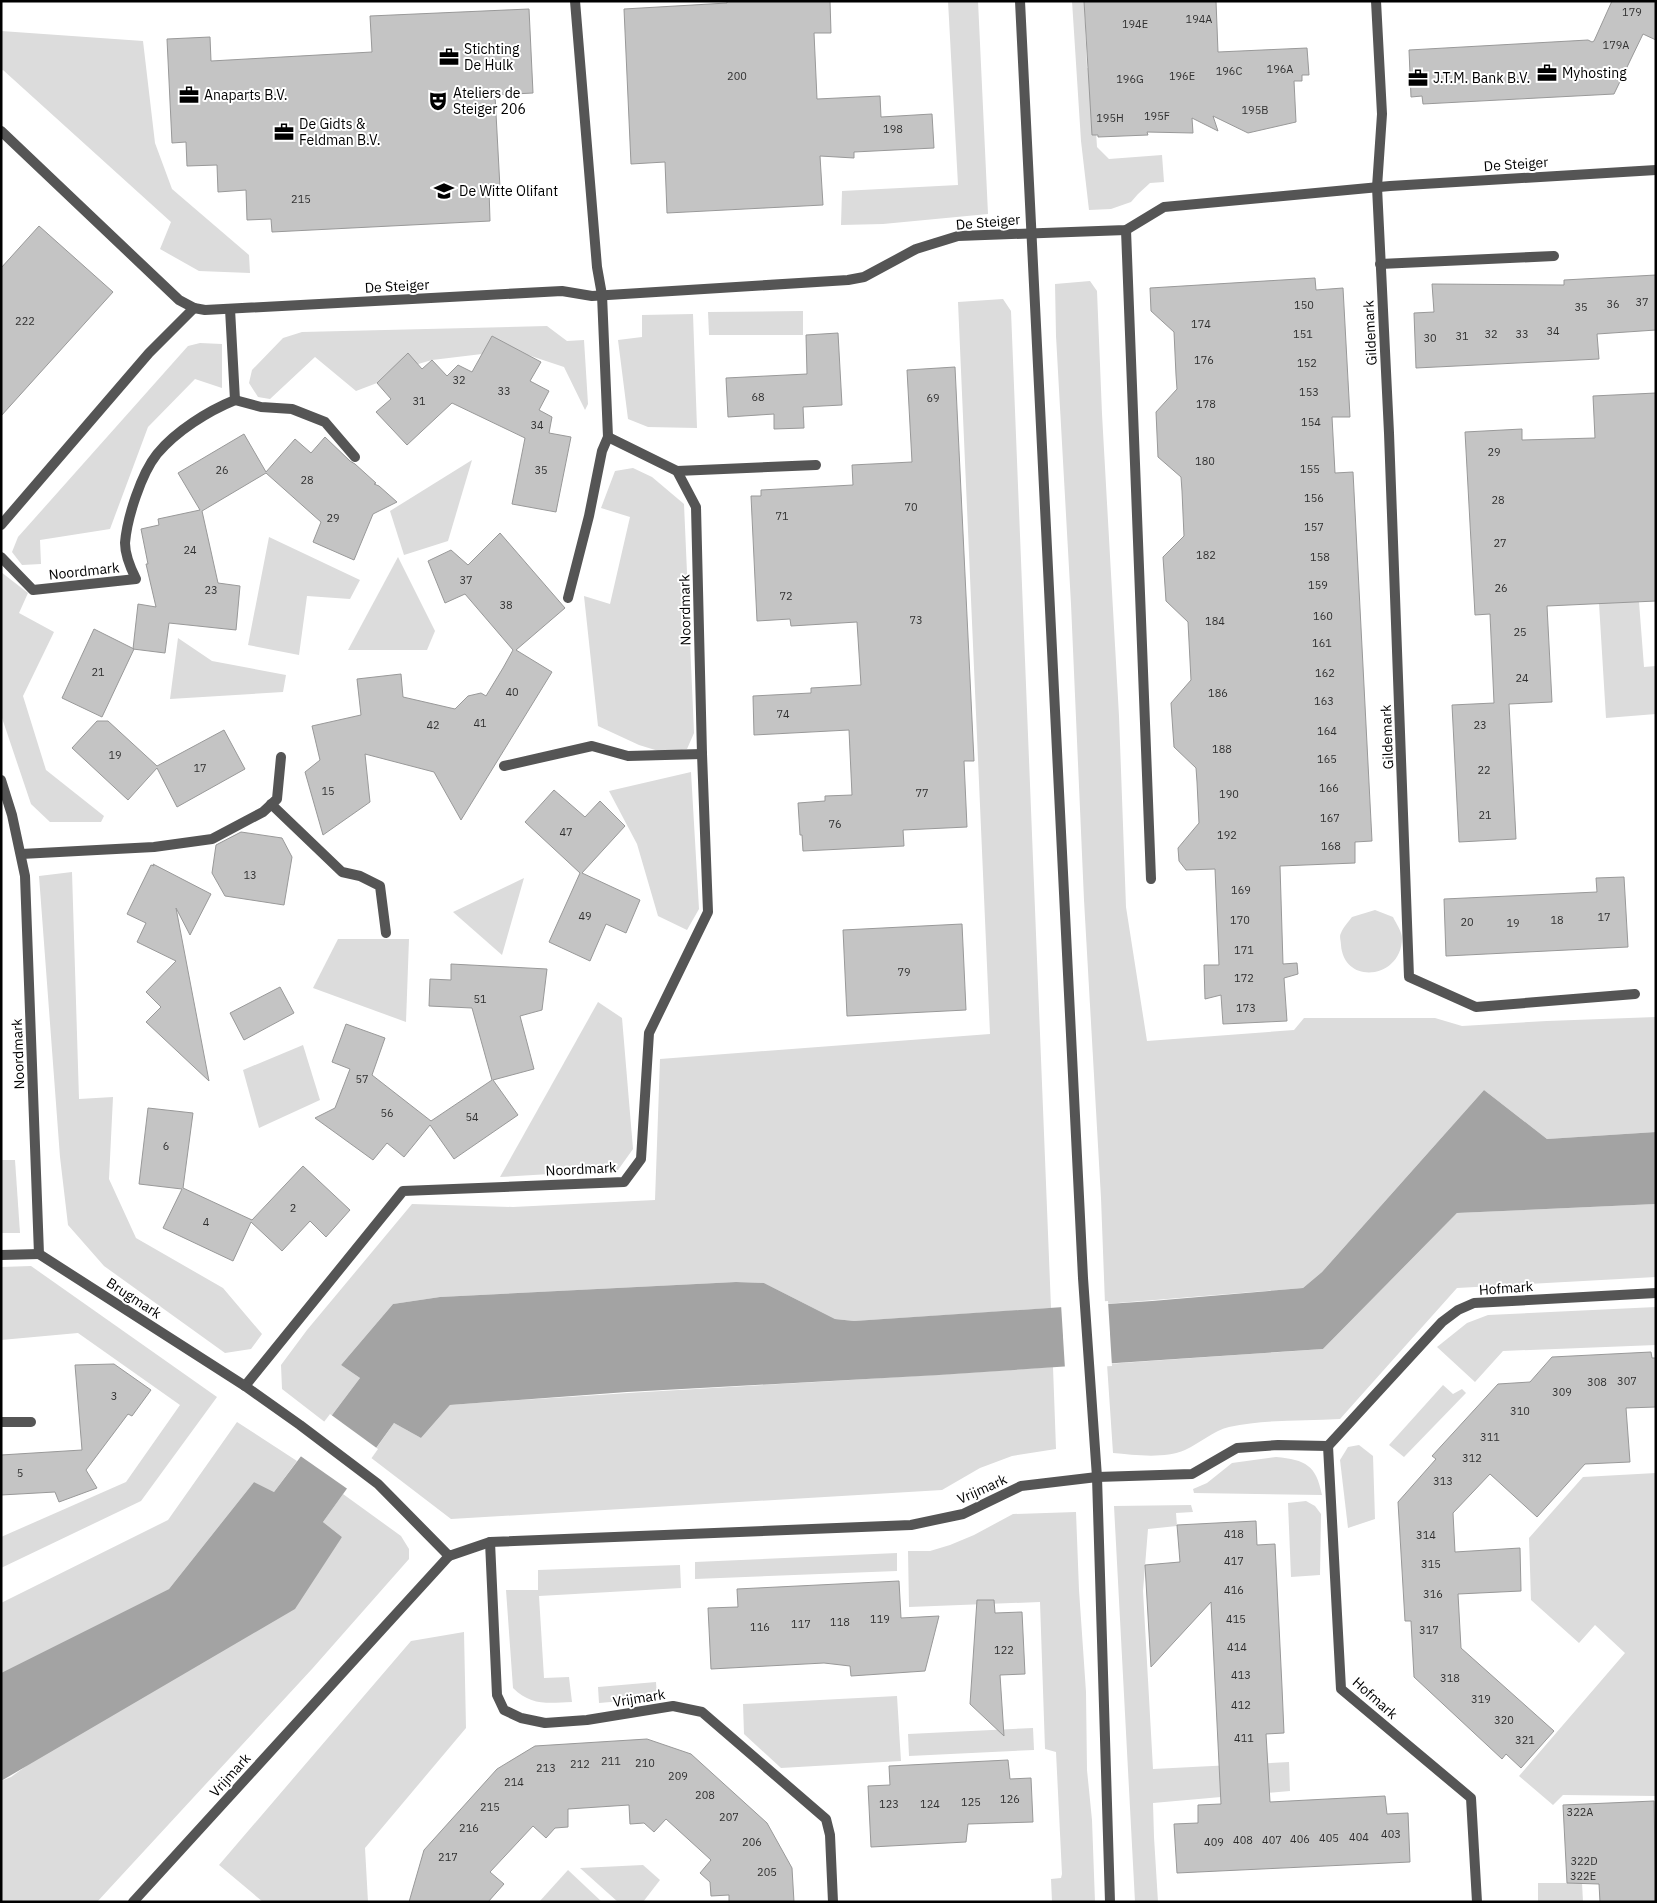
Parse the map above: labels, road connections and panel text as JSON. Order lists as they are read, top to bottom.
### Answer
{
  "streets": {
    "street": [
      "De Steiger",
      "Gildemark",
      "Noordmark",
      "Hofmark",
      "Brugmark",
      "Vrijmark"
    ]
  },
  "crossings": [
    ["De Steiger", "Gildemark"],
    ["Noordmark", "Brugmark"]
  ],
  "places": {
    "office": [
      "Stichting De Hulk",
      "Myhosting",
      "J.T.M. Bank B.V.",
      "Anaparts B.V.",
      "De Gidts & Feldman B.V."
    ],
    "theatre": ["Ateliers de Steiger 206"],
    "school or university": ["De Witte Olifant"]
  },
  "house_numbers": [
    "179",
    "194A",
    "194E",
    "179A",
    "196A",
    "196C",
    "200",
    "196E",
    "196G",
    "195B",
    "195F",
    "195H",
    "198",
    "215",
    "37",
    "36",
    "150",
    "35",
    "222",
    "174",
    "34",
    "151",
    "32",
    "33",
    "31",
    "30",
    "176",
    "152",
    "32",
    "33",
    "153",
    "68",
    "69",
    "31",
    "178",
    "154",
    "34",
    "29",
    "180",
    "155",
    "26",
    "35",
    "28",
    "156",
    "28",
    "70",
    "71",
    "29",
    "157",
    "27",
    "24",
    "182",
    "158",
    "37",
    "159",
    "26",
    "23",
    "72",
    "38",
    "160",
    "73",
    "184",
    "25",
    "161",
    "21",
    "162",
    "24",
    "40",
    "186",
    "163",
    "74",
    "41",
    "42",
    "23",
    "164",
    "188",
    "19",
    "165",
    "17",
    "22",
    "166",
    "15",
    "77",
    "190",
    "21",
    "167",
    "76",
    "47",
    "192",
    "168",
    "13",
    "169",
    "49",
    "17",
    "170",
    "18",
    "20",
    "19",
    "171",
    "79",
    "172",
    "51",
    "173",
    "57",
    "56",
    "54",
    "6",
    "2",
    "4",
    "307",
    "308",
    "309",
    "3",
    "310",
    "311",
    "312",
    "5",
    "313",
    "418",
    "314",
    "417",
    "315",
    "416",
    "316",
    "119",
    "415",
    "118",
    "117",
    "116",
    "317",
    "414",
    "122",
    "413",
    "318",
    "319",
    "412",
    "320",
    "411",
    "321",
    "211",
    "210",
    "212",
    "213",
    "209",
    "214",
    "208",
    "126",
    "125",
    "123",
    "124",
    "215",
    "322A",
    "207",
    "216",
    "403",
    "404",
    "405",
    "406",
    "408",
    "407",
    "206",
    "409",
    "217",
    "322D",
    "205",
    "322E"
  ]
}
